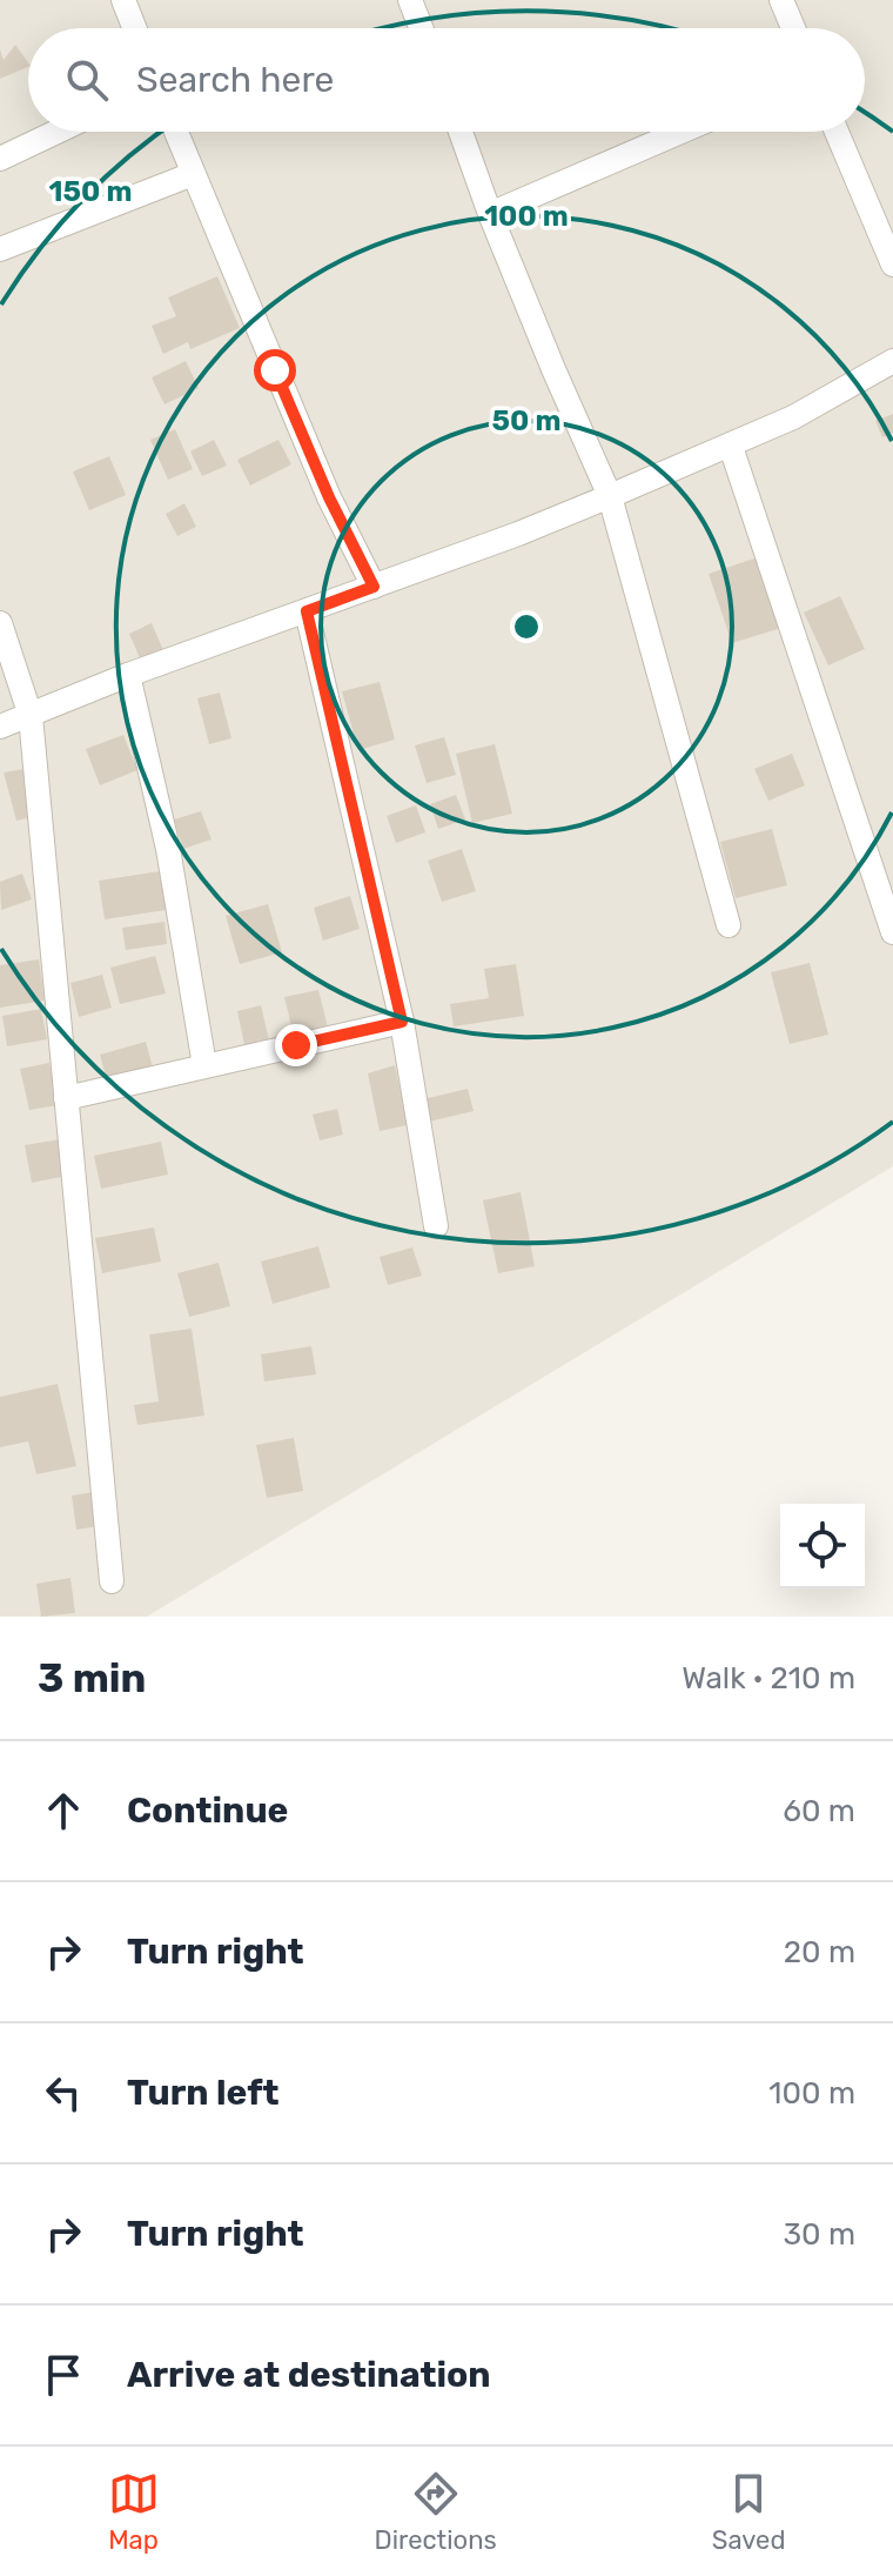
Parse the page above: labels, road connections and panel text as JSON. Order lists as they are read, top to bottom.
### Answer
{
  "page": {
    "search": "Search here",
    "heading": ["3 min", "Walk · 210 m"],
    "list": [
      ["Continue", "60 m"],
      ["Turn right", "20 m"],
      ["Turn left", "100 m"],
      ["Turn right", "30 m"],
      "Arrive at destination"
    ],
    "nav": ["Map", "Directions", "Saved"]
  },
  "rings": ["150 m", "100 m", "50 m"]
}
